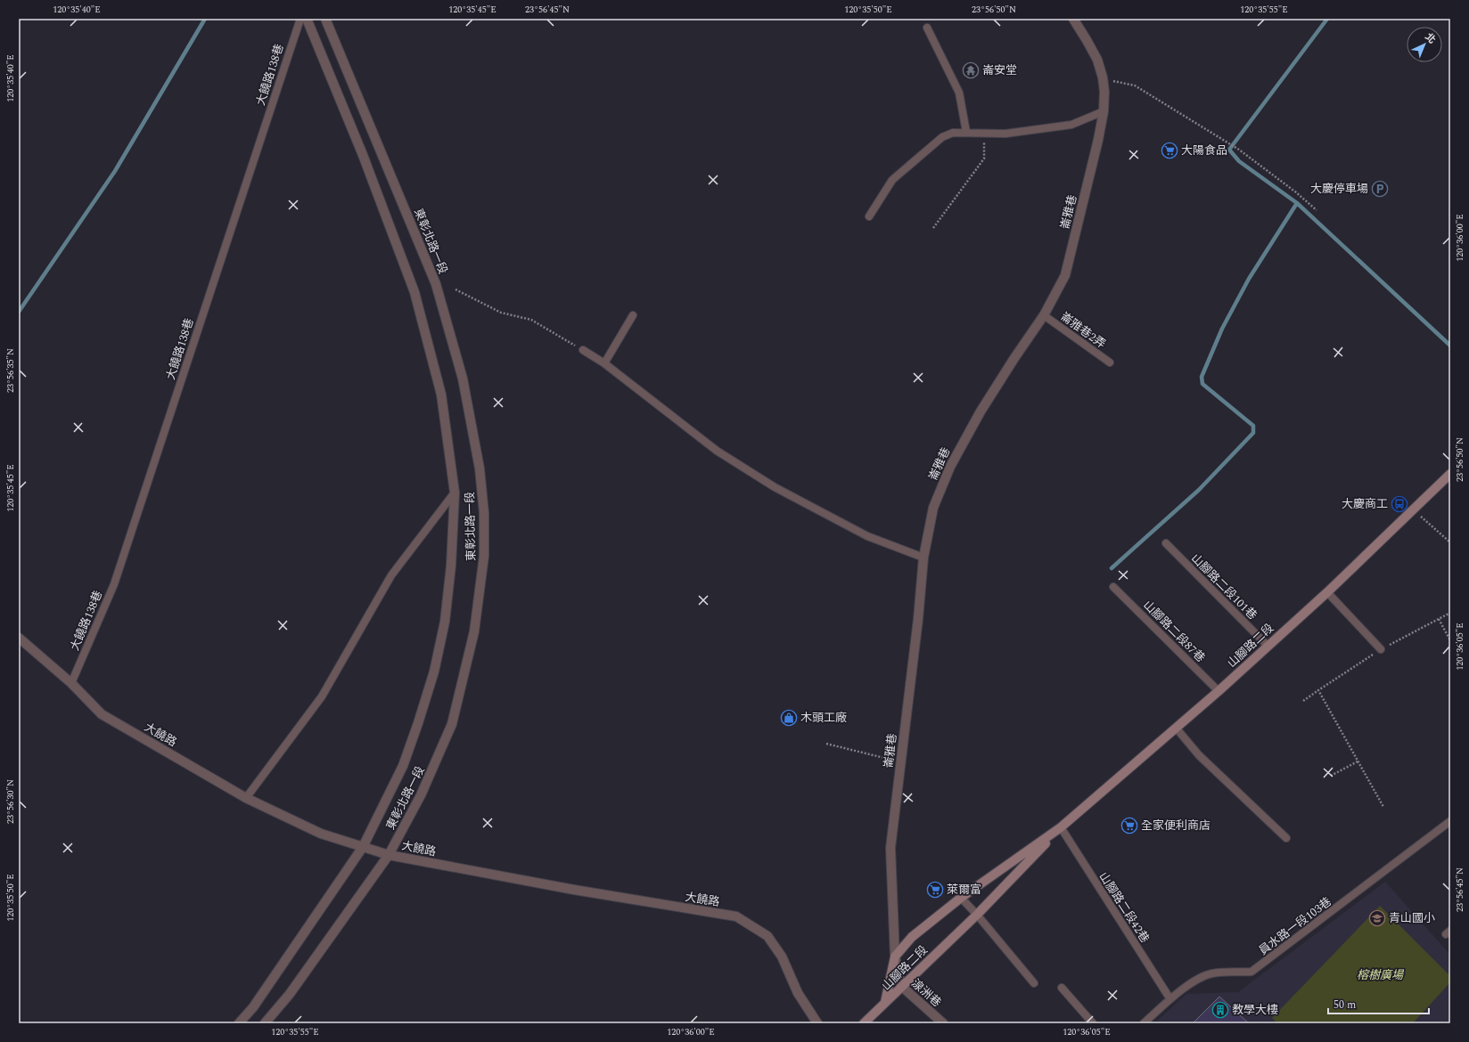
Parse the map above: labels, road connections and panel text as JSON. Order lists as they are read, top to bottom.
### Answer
{
  "streets": {
    "main road": ["山腳路二段"],
    "street": [
      "崙雅巷",
      "東彰北路一段",
      "大饒路",
      "湶洲巷"
    ],
    "lane": [
      "大饒路138巷",
      "崙雅巷2弄",
      "山腳路二段101巷",
      "山腳路二段87巷",
      "山腳路二段42巷",
      "員水路一段103巷"
    ]
  },
  "crossings": [
    ["大饒路138巷", "大饒路"],
    ["崙雅巷", "崙雅巷2弄"],
    ["崙雅巷", "山腳路二段"],
    ["崙雅巷", "湶洲巷"],
    ["東彰北路一段", "大饒路"],
    ["山腳路二段101巷", "山腳路二段"],
    ["山腳路二段87巷", "山腳路二段"],
    ["山腳路二段", "山腳路二段42巷"],
    ["山腳路二段", "湶洲巷"],
    ["山腳路二段42巷", "員水路一段103巷"]
  ],
  "parks": ["榕樹廣場"],
  "places": {
    "temple": ["崙安堂"],
    "supermarket": ["大陽食品", "全家便利商店", "萊爾富"],
    "parking": ["大慶停車場"],
    "bus stop": ["大慶商工"],
    "shop": ["木頭工廠"],
    "school or university": ["青山國小"],
    "building": ["教學大樓"]
  },
  "scale_bar": "50 m",
  "north": "top right",
  "coordinates": [
    "120°35'40\"E",
    "120°35'45\"E",
    "23°56'45\"N",
    "120°35'50\"E",
    "23°56'50\"N",
    "120°35'55\"E",
    "120°36'00\"E",
    "23°56'35\"N",
    "120°36'05\"E",
    "23°56'30\"N"
  ]
}
